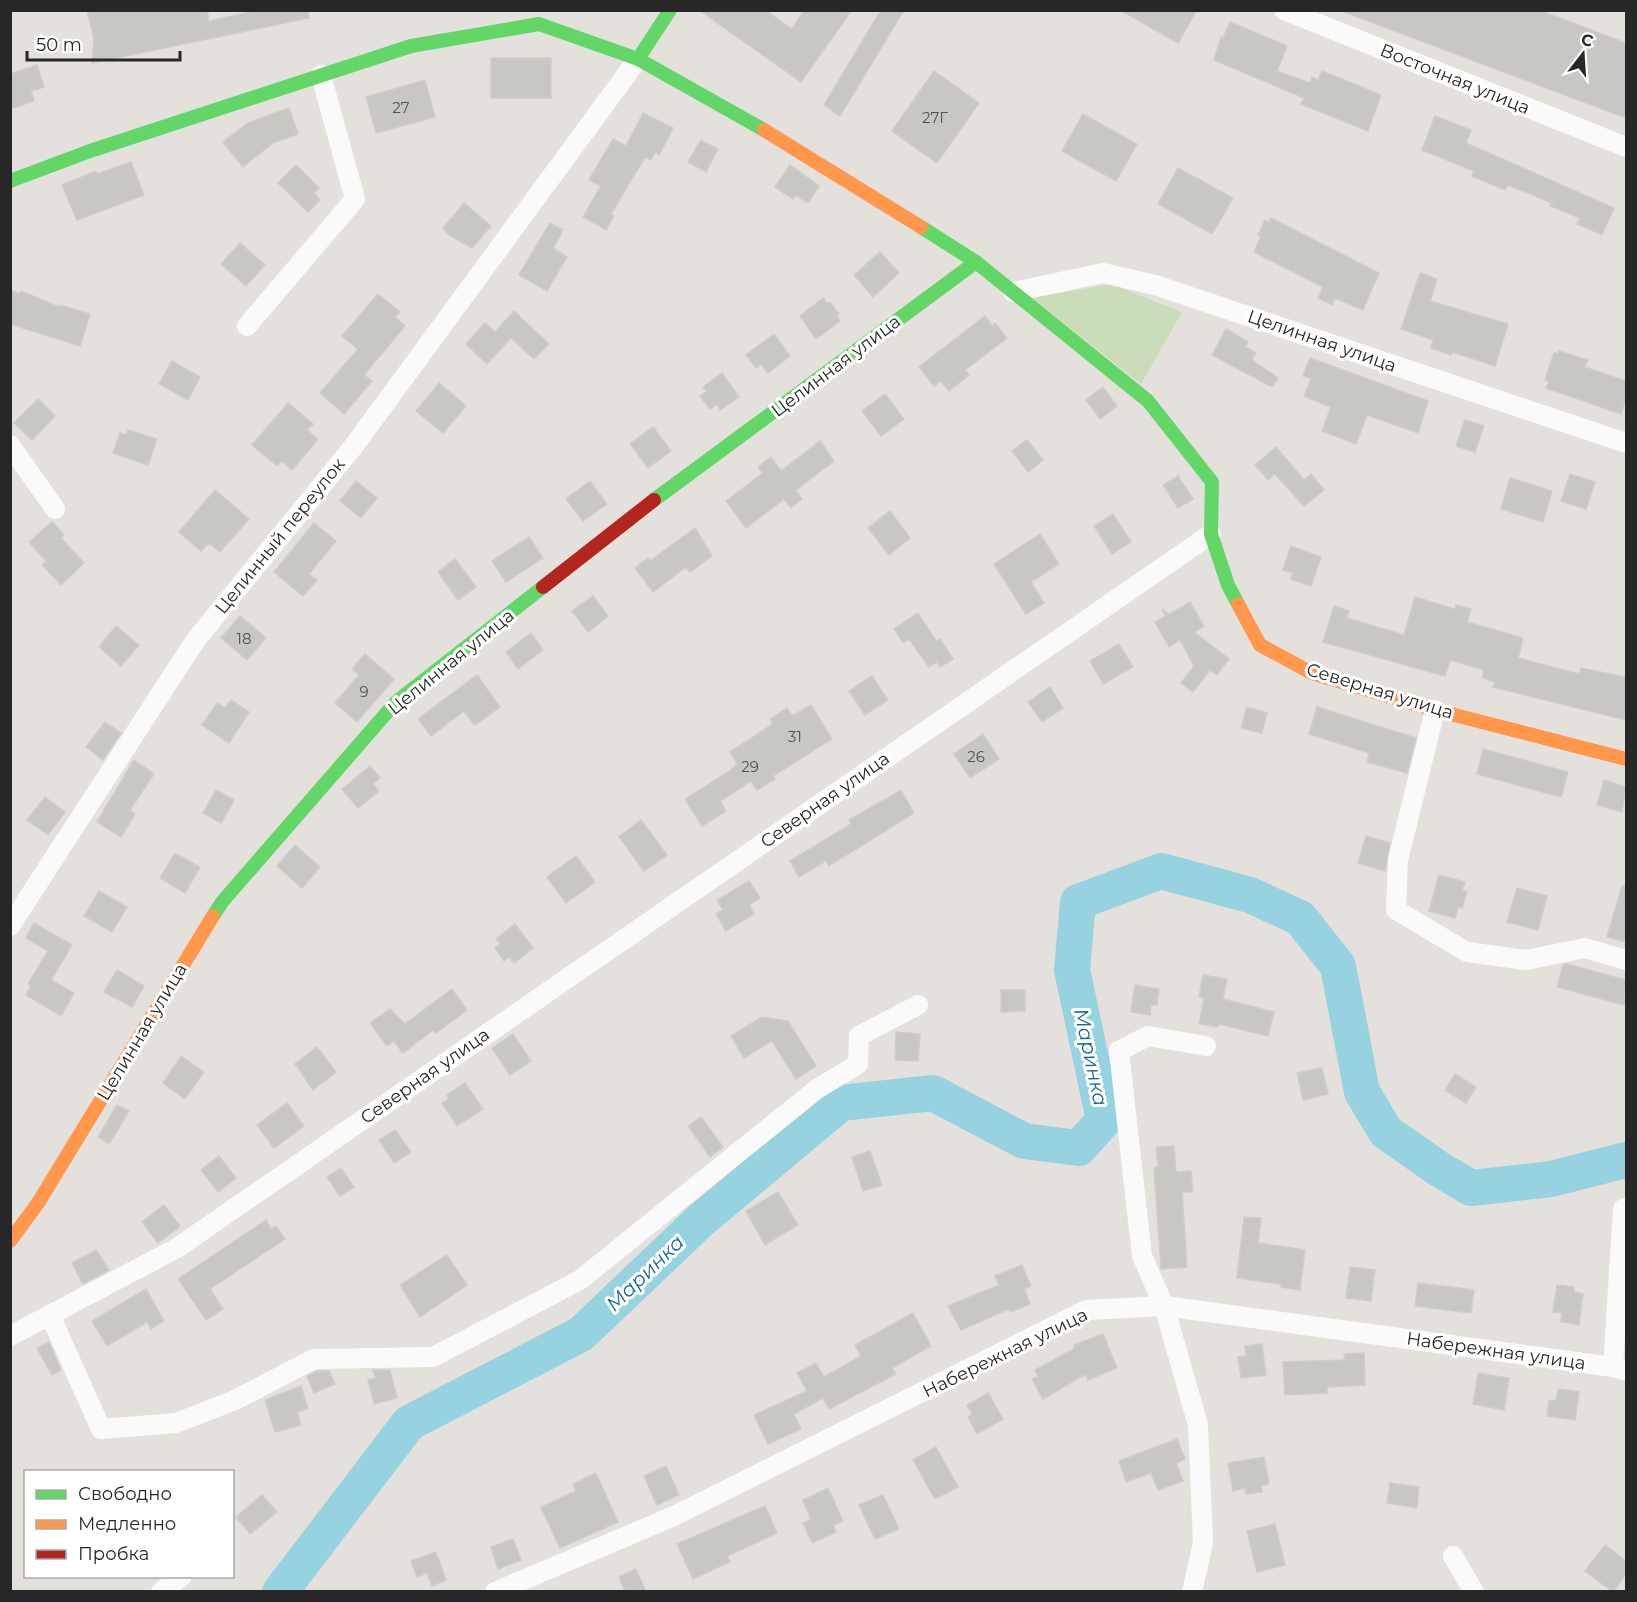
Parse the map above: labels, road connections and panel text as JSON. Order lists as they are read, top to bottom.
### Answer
{
  "streets": {
    "street": [
      "Восточная улица",
      "Целинная улица",
      "Целинный переулок",
      "Северная улица",
      "Набережная улица"
    ]
  },
  "water": ["Маринка"],
  "house_numbers": [
    "27",
    "27Г",
    "18",
    "9",
    "31",
    "26",
    "29"
  ],
  "legend": ["Свободно", "Медленно", "Пробка"],
  "scale_bar": "50 m",
  "north": "top"
}
